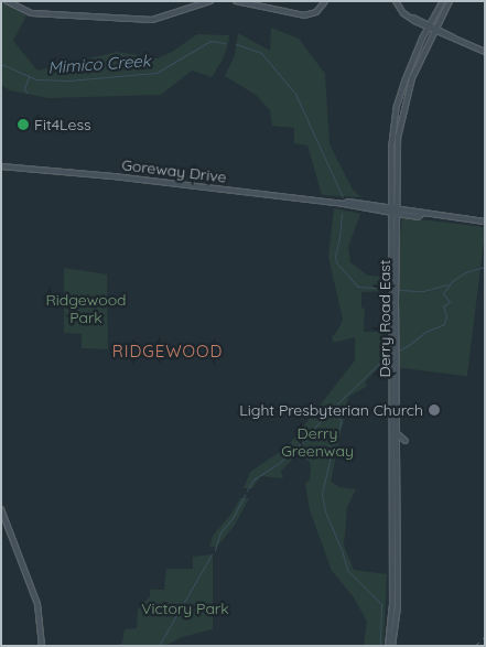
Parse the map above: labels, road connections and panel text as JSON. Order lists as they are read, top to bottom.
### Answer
{
  "streets": {
    "main road": ["Goreway Drive", "Derry Road East"]
  },
  "crossings": [
    ["Goreway Drive", "Derry Road East"]
  ],
  "districts": ["RIDGEWOOD"],
  "water": ["Mimico Creek"],
  "parks": ["Ridgewood Park", "Derry Greenway", "Victory Park"],
  "places": ["Fit4Less", "Light Presbyterian Church"]
}
